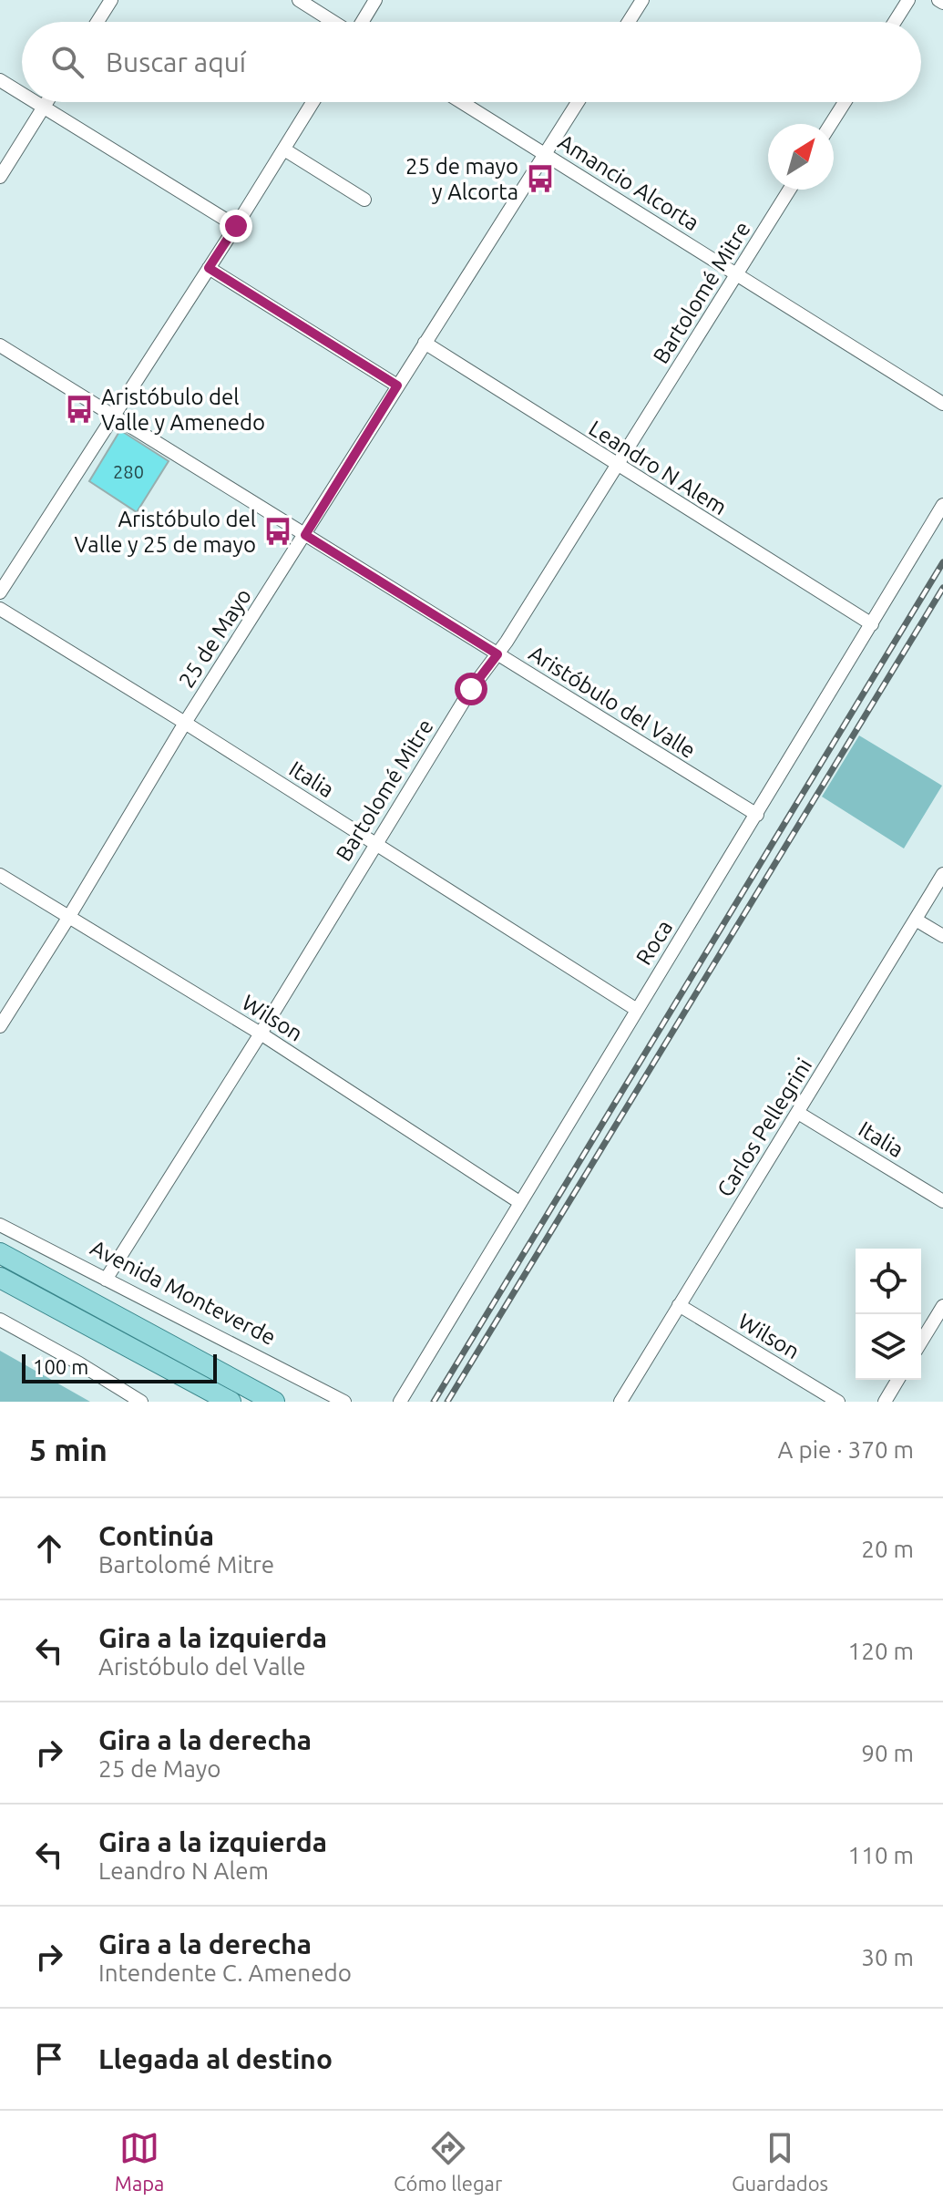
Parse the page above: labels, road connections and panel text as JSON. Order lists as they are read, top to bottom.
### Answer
{
  "streets": {
    "street": [
      "Amancio Alcorta",
      "Bartolomé Mitre",
      "Leandro N Alem",
      "25 de Mayo",
      "Aristóbulo del Valle",
      "Italia",
      "Roca",
      "Wilson",
      "Carlos Pellegrini",
      "Avenida Monteverde"
    ]
  },
  "crossings": [
    ["Amancio Alcorta", "Bartolomé Mitre"],
    ["Amancio Alcorta", "25 de Mayo"],
    ["Bartolomé Mitre", "Leandro N Alem"],
    ["Bartolomé Mitre", "Aristóbulo del Valle"],
    ["Bartolomé Mitre", "Italia"],
    ["Bartolomé Mitre", "Wilson"],
    ["Bartolomé Mitre", "Avenida Monteverde"],
    ["Leandro N Alem", "25 de Mayo"],
    ["Leandro N Alem", "Roca"],
    ["25 de Mayo", "Aristóbulo del Valle"],
    ["25 de Mayo", "Italia"],
    ["25 de Mayo", "Wilson"],
    ["Aristóbulo del Valle", "Roca"],
    ["Italia", "Roca"],
    ["Italia", "Carlos Pellegrini"],
    ["Roca", "Wilson"],
    ["Wilson", "Carlos Pellegrini"]
  ],
  "places": {
    "bus stop": ["25 de mayo y Alcorta", "Aristóbulo del Valle y Amenedo", "Aristóbulo del Valle y 25 de mayo"]
  },
  "house_numbers": ["280"],
  "scale_bar": "100 m",
  "north": "top right",
  "page": {
    "search": "Buscar aquí",
    "scale": "100 m",
    "heading": ["5 min", "A pie · 370 m"],
    "list": [
      ["Continúa", "Bartolomé Mitre", "20 m"],
      ["Gira a la izquierda", "Aristóbulo del Valle", "120 m"],
      ["Gira a la derecha", "25 de Mayo", "90 m"],
      ["Gira a la izquierda", "Leandro N Alem", "110 m"],
      ["Gira a la derecha", "Intendente C. Amenedo", "30 m"],
      "Llegada al destino"
    ],
    "nav": ["Mapa", "Cómo llegar", "Guardados"]
  }
}
